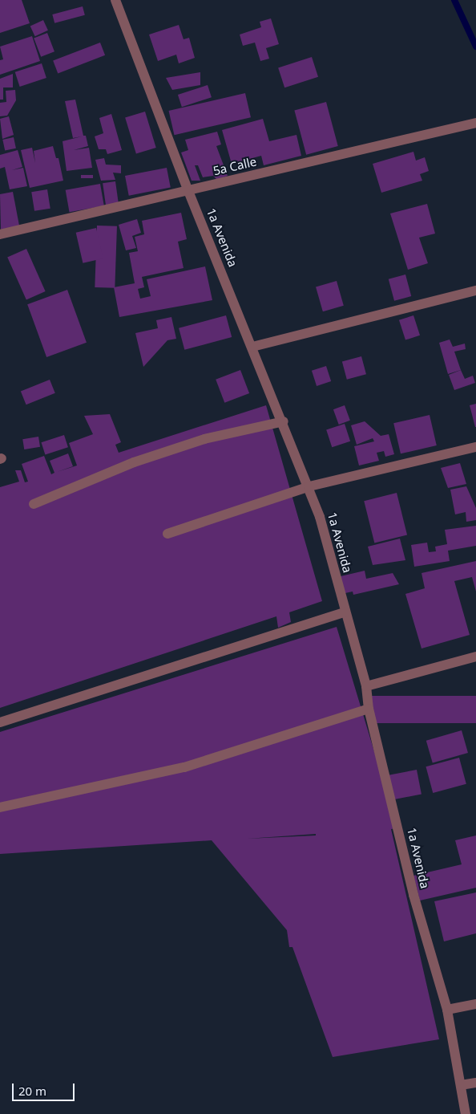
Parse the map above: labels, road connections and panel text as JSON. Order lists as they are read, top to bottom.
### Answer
{
  "streets": {
    "street": ["5a Calle", "1a Avenida"]
  },
  "crossings": [
    ["5a Calle", "1a Avenida"]
  ],
  "scale_bar": "20 m"
}
